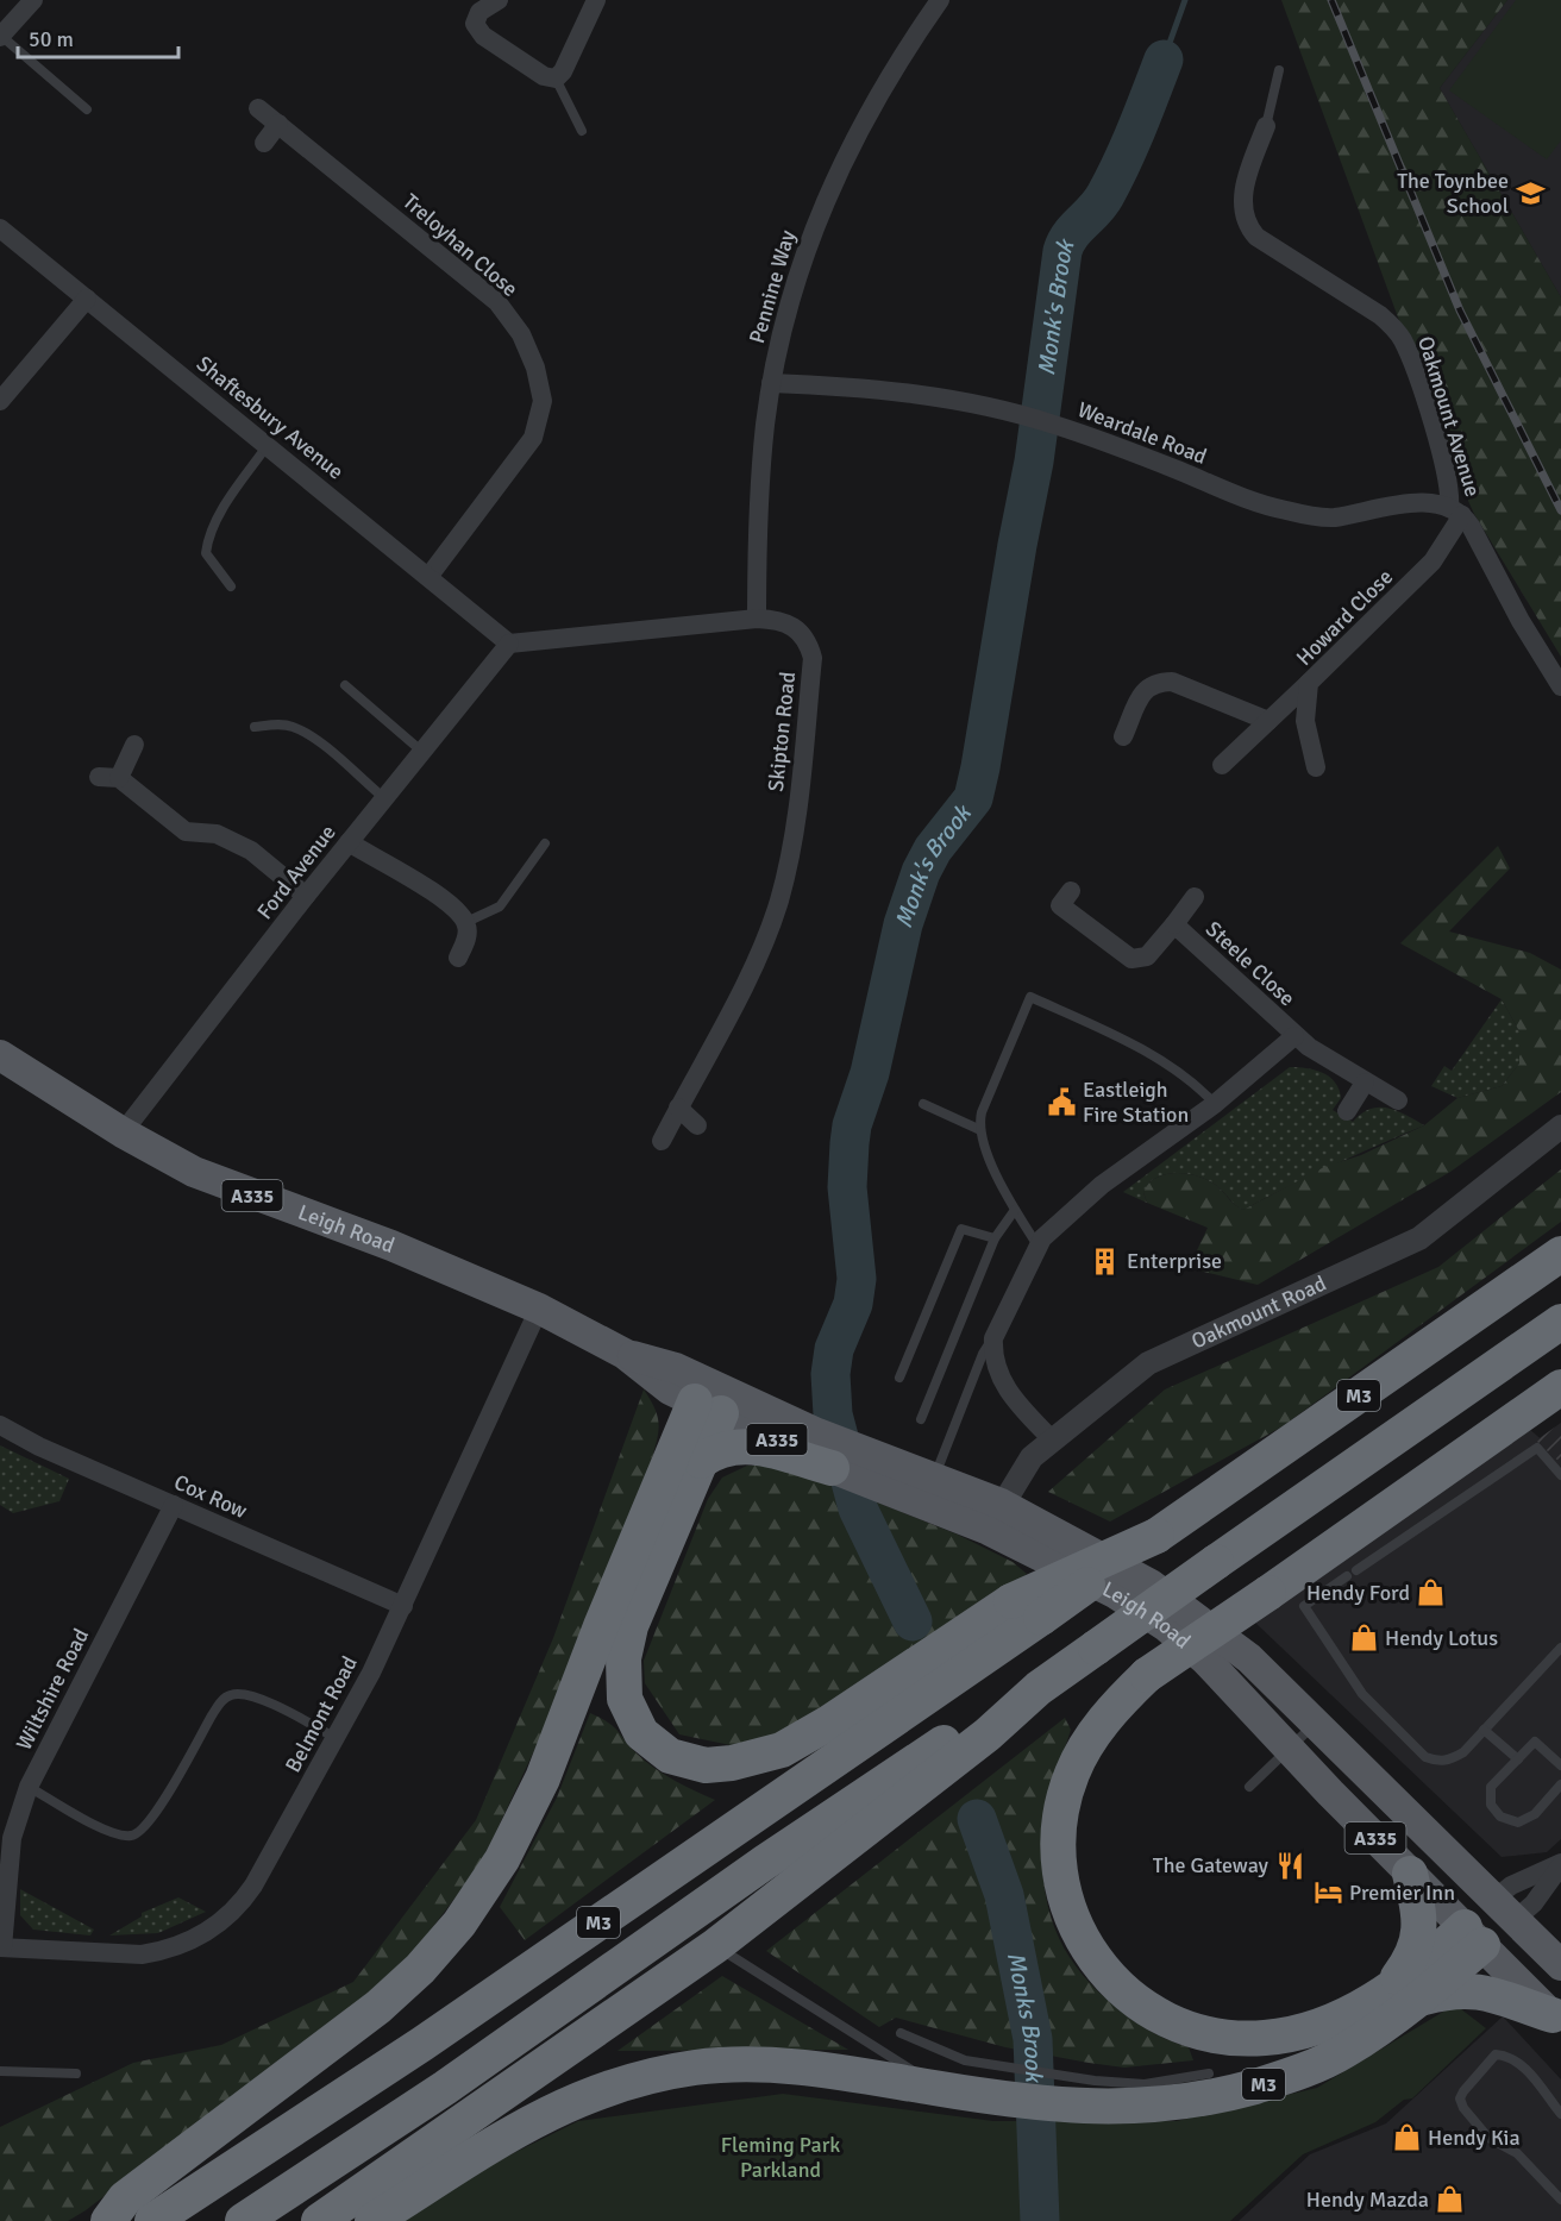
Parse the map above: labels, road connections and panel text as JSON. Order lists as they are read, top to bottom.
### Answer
{
  "streets": {
    "highway": ["M3"],
    "main road": ["A335", "Leigh Road"],
    "street": [
      "Treloyhan Close",
      "Pennine Way",
      "Oakmount Avenue",
      "Shaftesbury Avenue",
      "Weardale Road",
      "Howard Close",
      "Skipton Road",
      "Ford Avenue",
      "Steele Close",
      "Oakmount Road",
      "Cox Row",
      "Wiltshire Road",
      "Belmont Road"
    ]
  },
  "crossings": [
    ["Treloyhan Close", "Shaftesbury Avenue"],
    ["Pennine Way", "Weardale Road"],
    ["Pennine Way", "Skipton Road"],
    ["Oakmount Avenue", "Weardale Road"],
    ["Oakmount Avenue", "Howard Close"],
    ["Shaftesbury Avenue", "Skipton Road"],
    ["Shaftesbury Avenue", "Ford Avenue"],
    ["Weardale Road", "Howard Close"],
    ["Skipton Road", "Ford Avenue"],
    ["Ford Avenue", "Leigh Road"],
    ["Leigh Road", "Oakmount Road"],
    ["Leigh Road", "M3"],
    ["Leigh Road", "Belmont Road"],
    ["Cox Row", "Wiltshire Road"],
    ["Cox Row", "Belmont Road"],
    ["Wiltshire Road", "Belmont Road"]
  ],
  "water": ["Monk's Brook", "Monks Brook"],
  "parks": ["Fleming Park Parkland"],
  "places": {
    "school or university": ["The Toynbee School"],
    "public building": ["Eastleigh Fire Station"],
    "building": ["Enterprise"],
    "shop": [
      "Hendy Ford",
      "Hendy Lotus",
      "Hendy Kia",
      "Hendy Mazda"
    ],
    "restaurant": ["The Gateway"],
    "hotel": ["Premier Inn"]
  },
  "scale_bar": "50 m"
}
